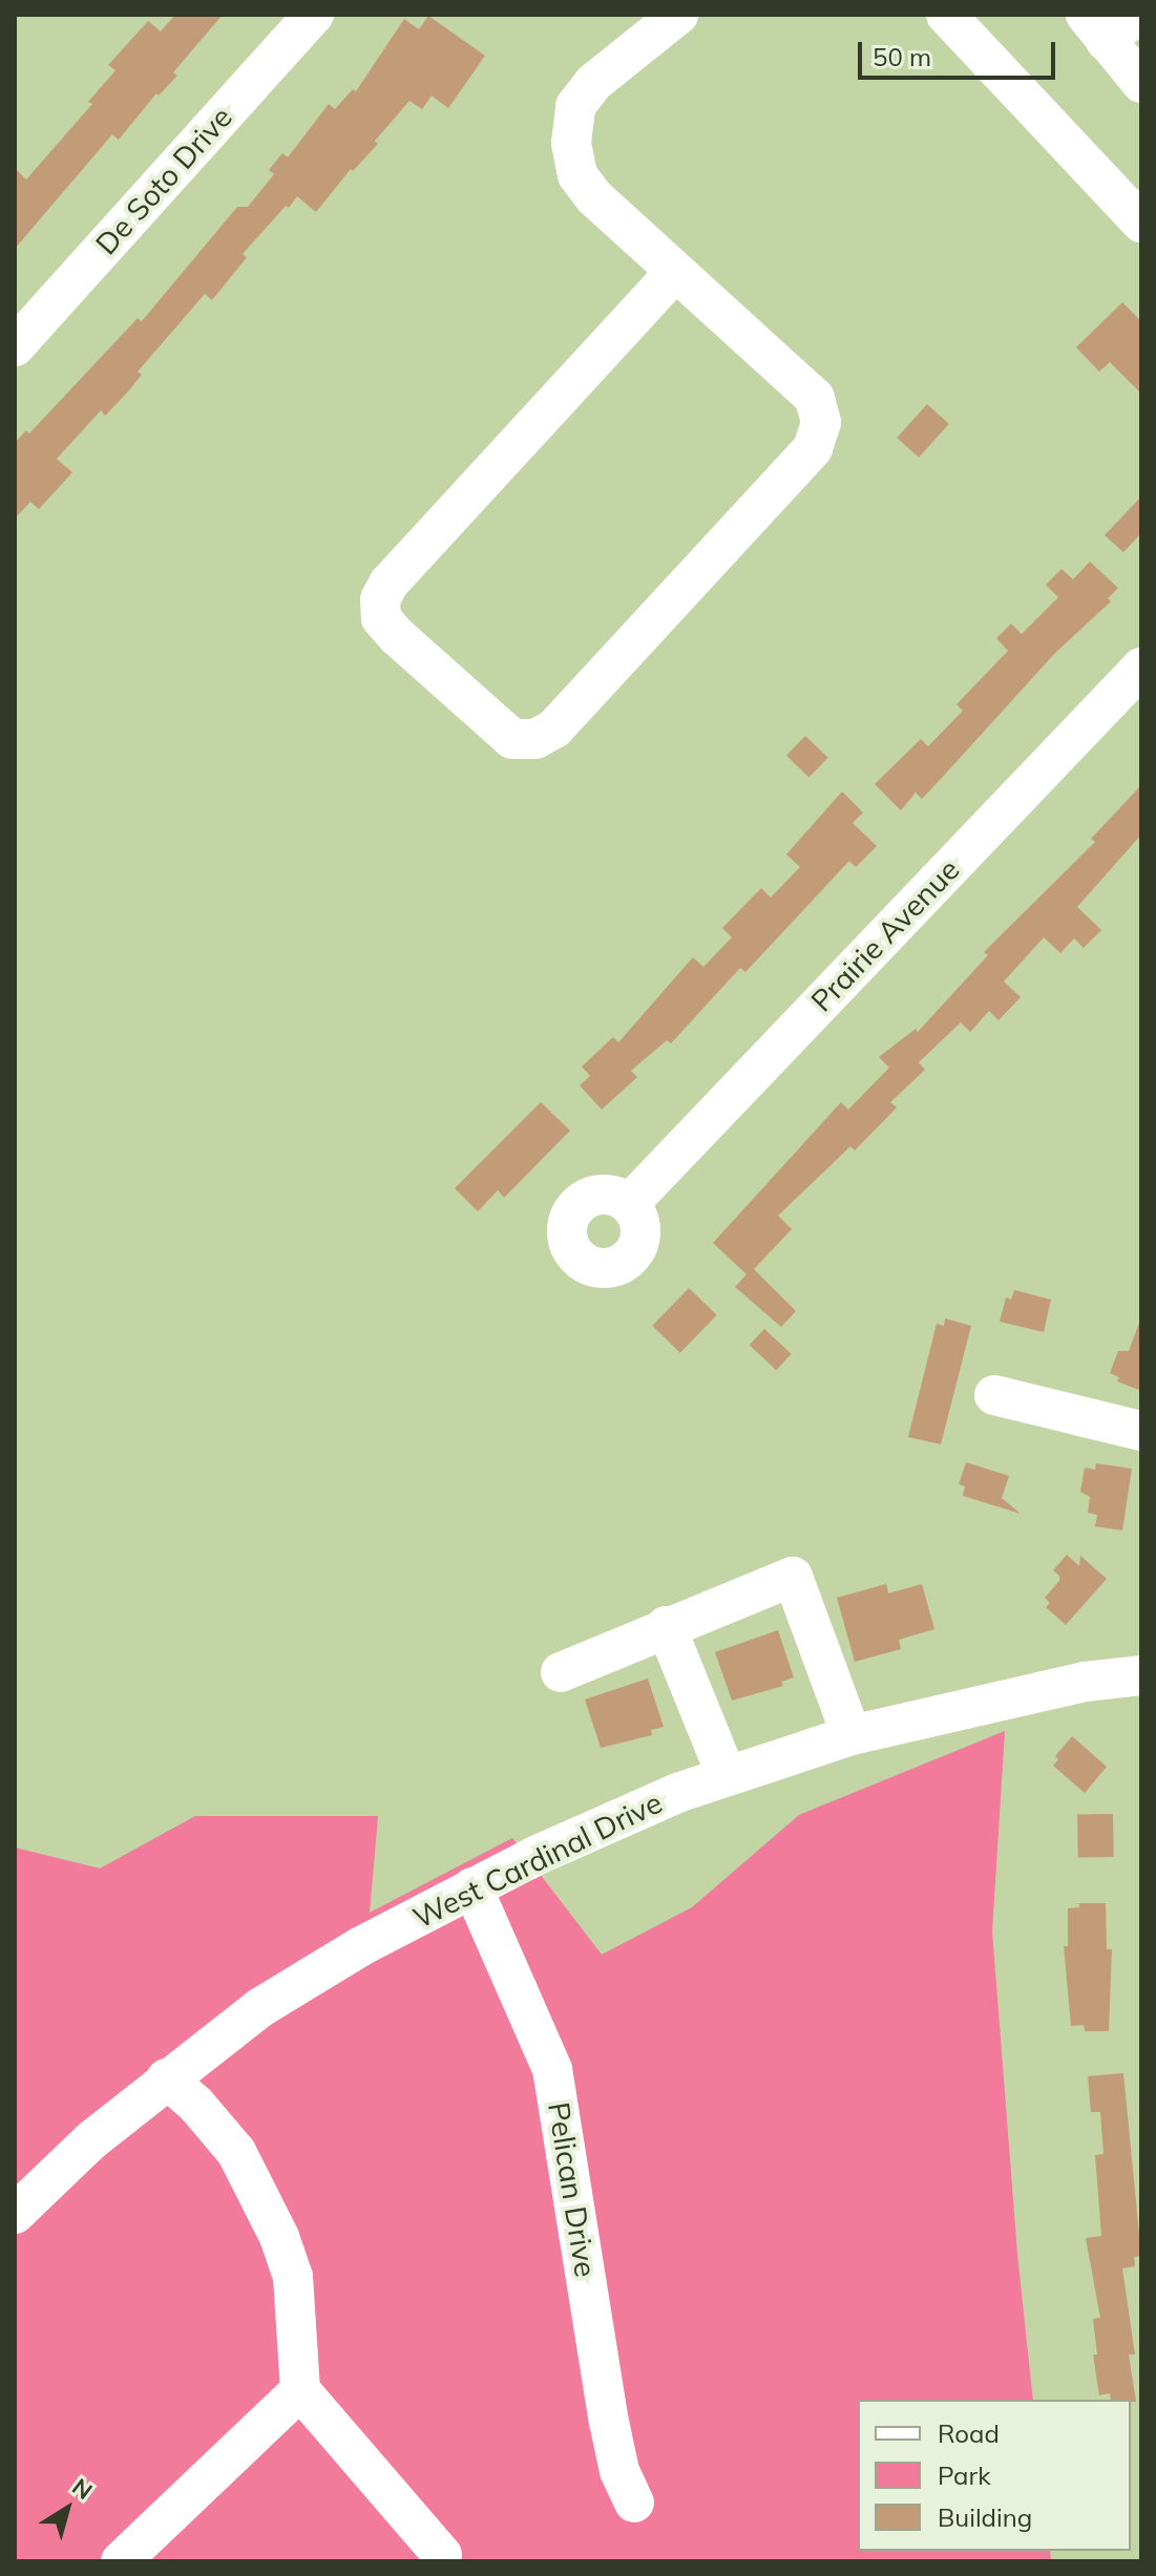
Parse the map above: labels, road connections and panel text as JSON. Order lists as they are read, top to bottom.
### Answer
{
  "streets": {
    "street": [
      "De Soto Drive",
      "Prairie Avenue",
      "West Cardinal Drive",
      "Pelican Drive"
    ]
  },
  "crossings": [
    ["West Cardinal Drive", "Pelican Drive"]
  ],
  "legend": ["Road", "Park", "Building"],
  "scale_bar": "50 m",
  "north": "top right"
}
